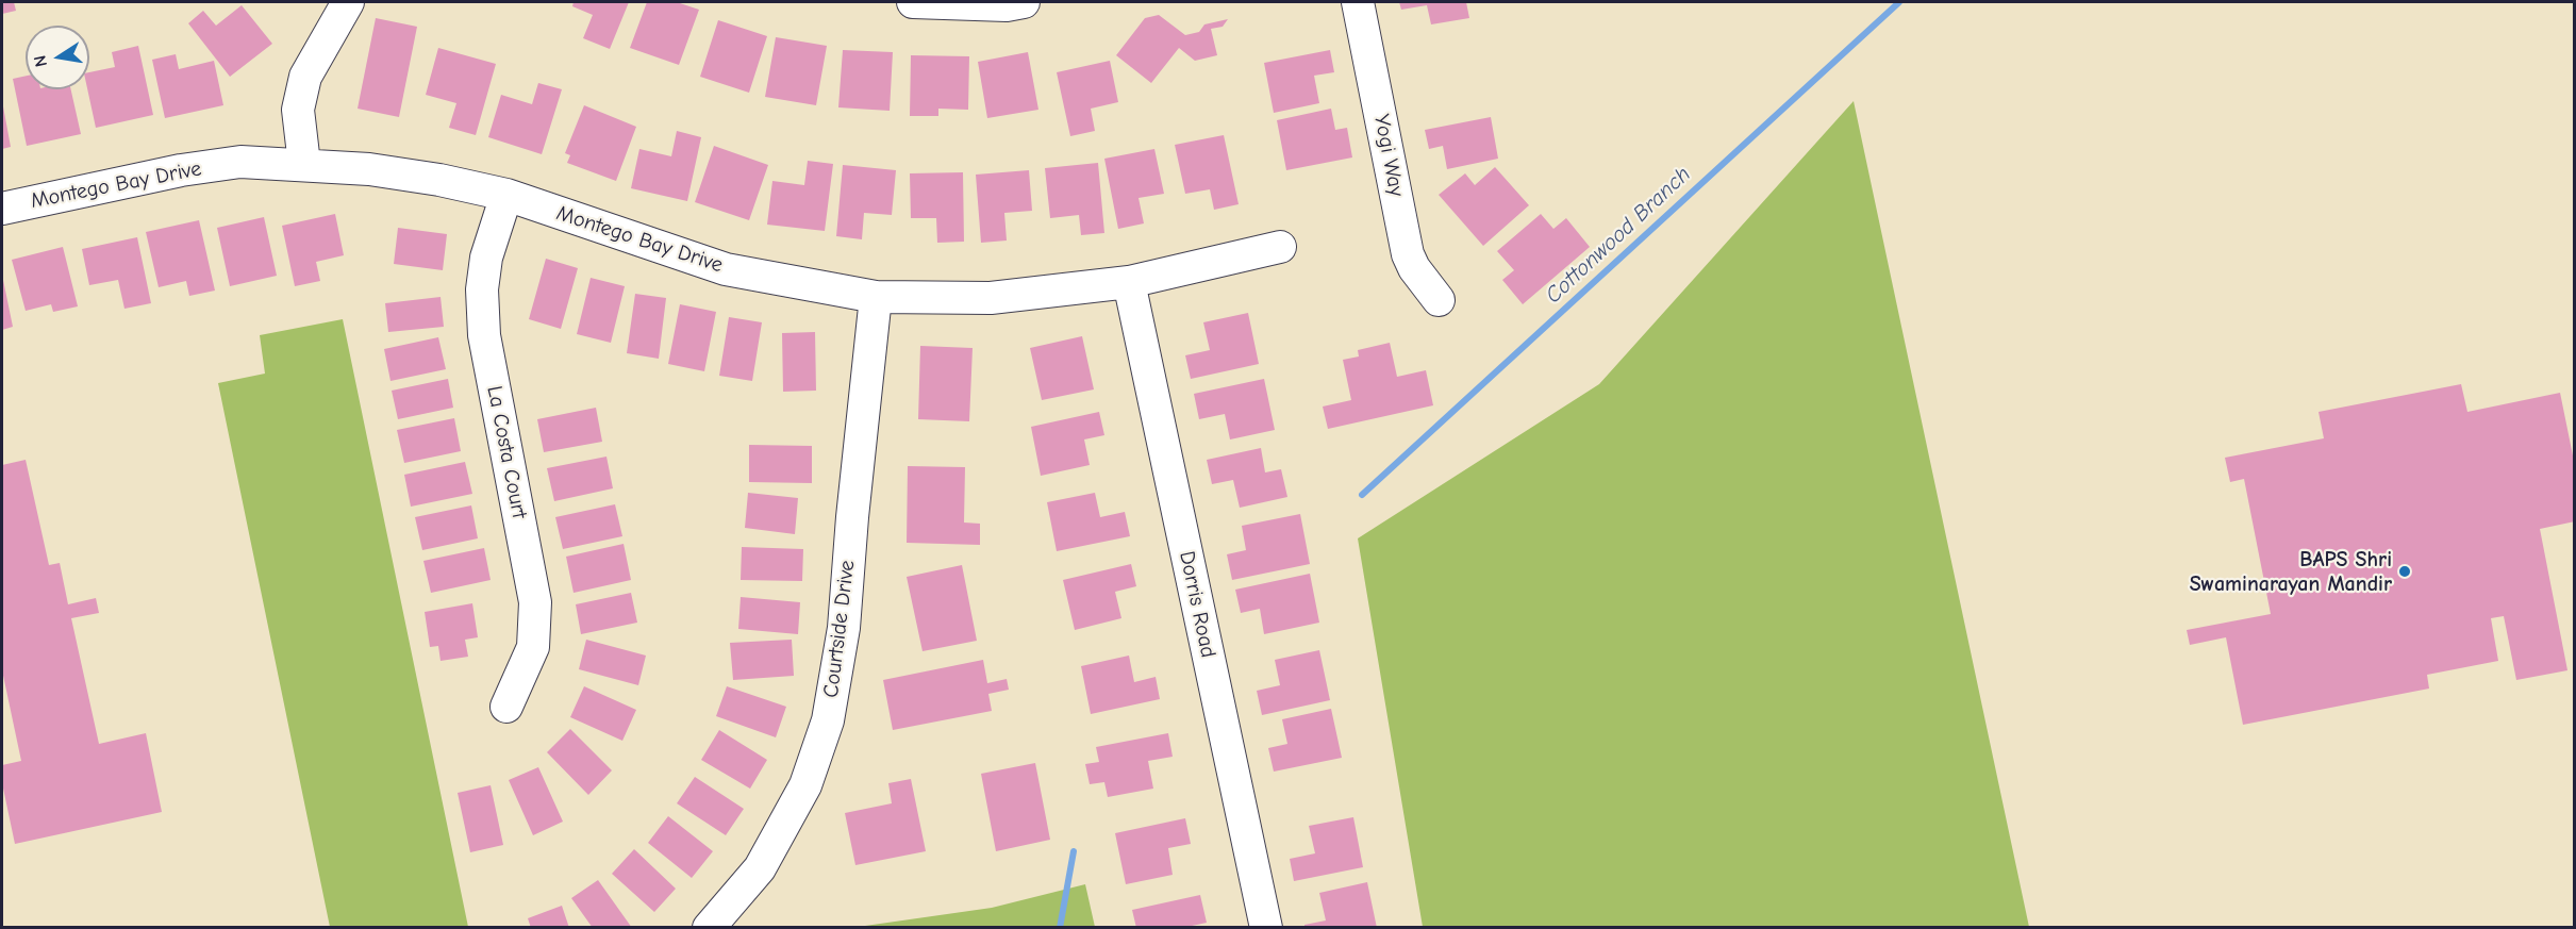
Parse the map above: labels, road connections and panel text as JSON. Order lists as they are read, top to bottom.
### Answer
{
  "streets": {
    "street": [
      "Yogi Way",
      "Montego Bay Drive",
      "La Costa Court",
      "Dorris Road",
      "Courtside Drive"
    ]
  },
  "crossings": [
    ["Montego Bay Drive", "La Costa Court"],
    ["Montego Bay Drive", "Dorris Road"],
    ["Montego Bay Drive", "Courtside Drive"]
  ],
  "water": ["Cottonwood Branch"],
  "places": ["BAPS Shri Swaminarayan Mandir"],
  "north": "left"
}
